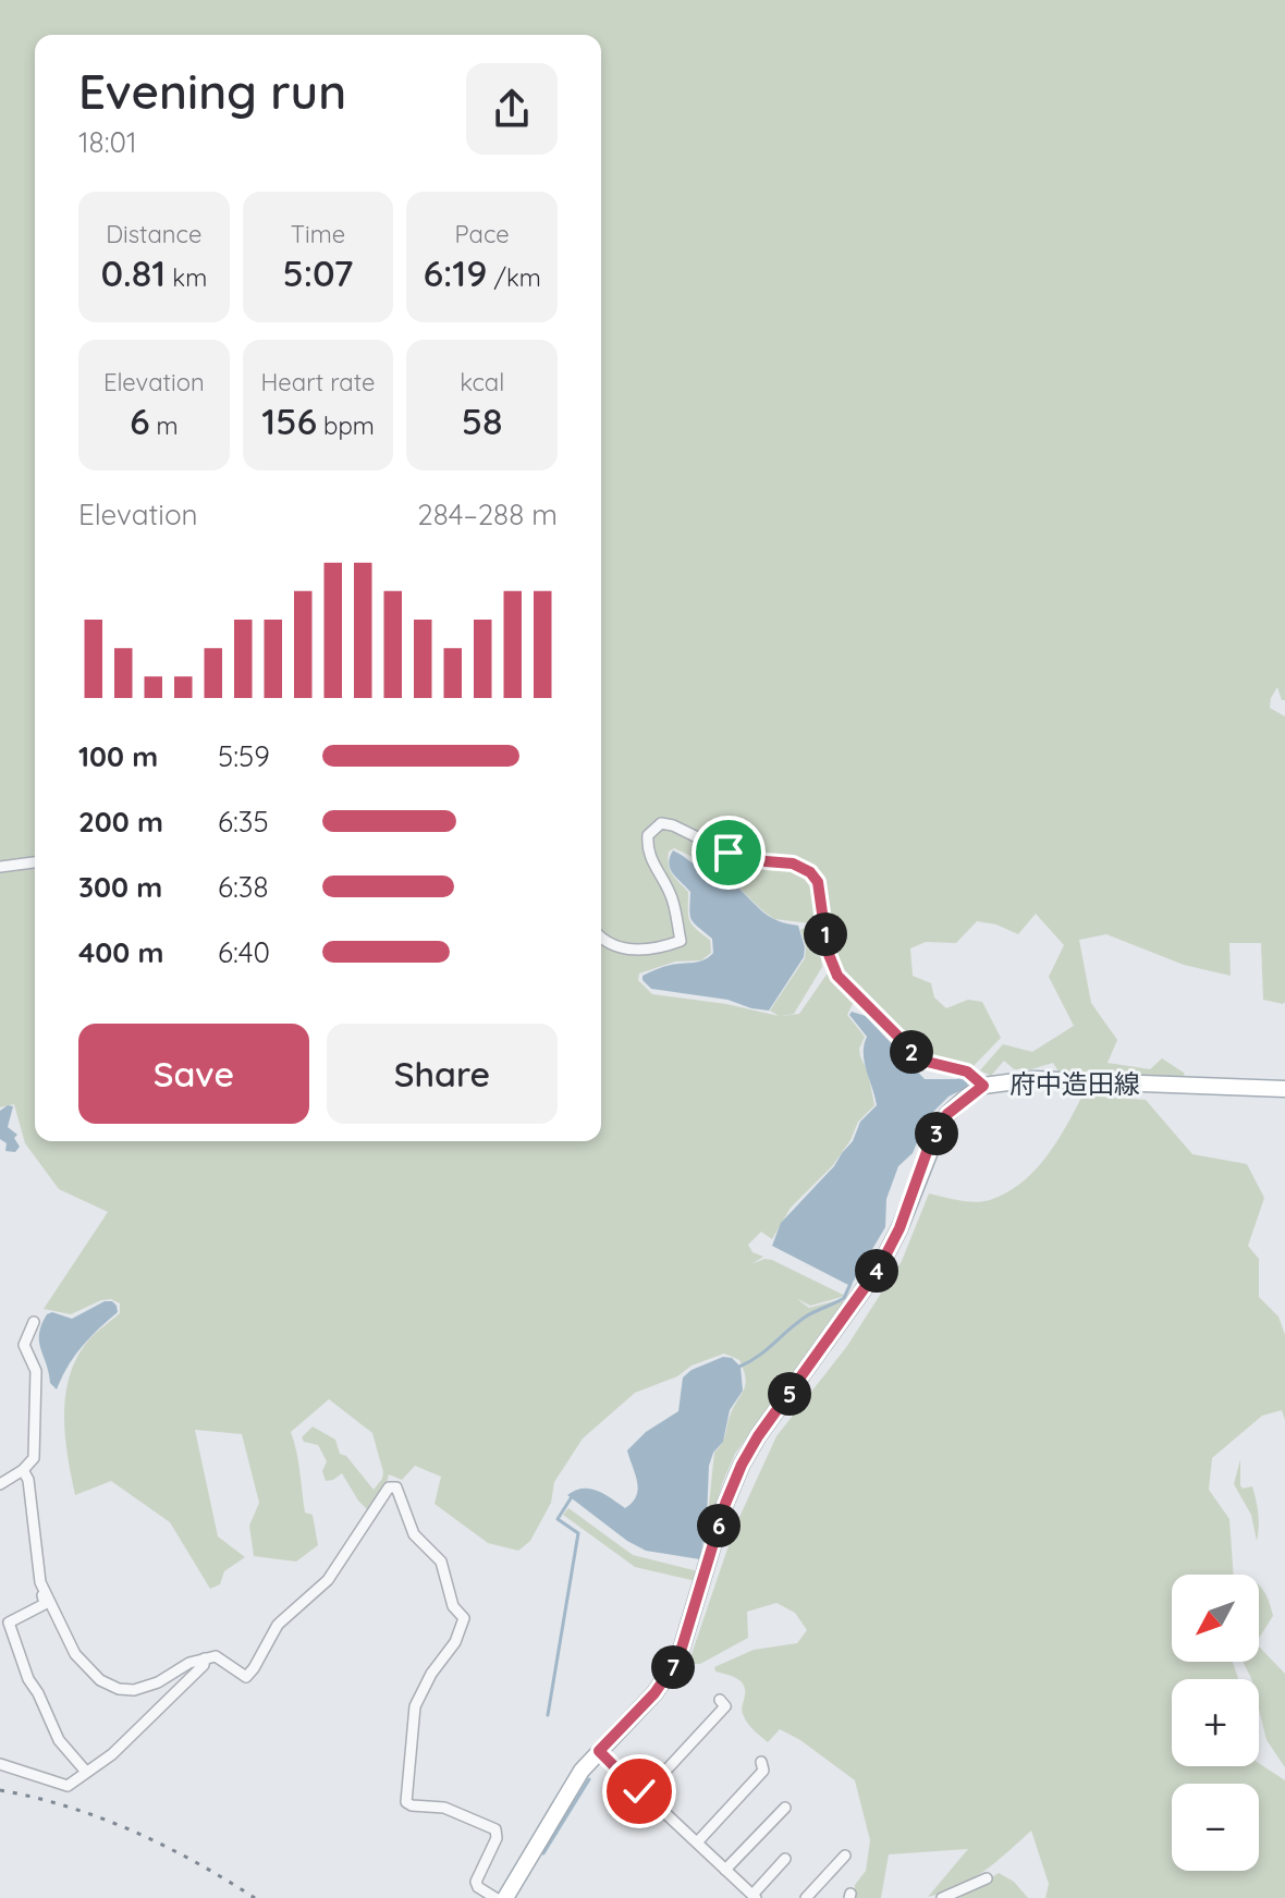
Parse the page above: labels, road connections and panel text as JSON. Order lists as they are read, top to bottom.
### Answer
{
  "streets": {
    "main road": ["府中造田線"]
  },
  "north": "bottom left",
  "page": {
    "heading": ["Evening run", "18:01"],
    "stats": [
      ["Distance", "0.81 km"],
      ["Time", "5:07"],
      ["Pace", "6:19 /km"],
      ["Elevation", "6 m"],
      ["Heart rate", "156 bpm"],
      ["kcal", "58"]
    ],
    "chart": ["Elevation", "284–288 m"],
    "list": [
      {
        "name": "100 m",
        "note": "5:59"
      },
      {
        "name": "200 m",
        "note": "6:35"
      },
      {
        "name": "300 m",
        "note": "6:38"
      },
      {
        "name": "400 m",
        "note": "6:40"
      }
    ],
    "pins": [
      "1",
      "2",
      "3",
      "4",
      "5",
      "6",
      "7"
    ],
    "buttons": ["Save", "Share"],
    "map_buttons": ["+", "−"]
  }
}
